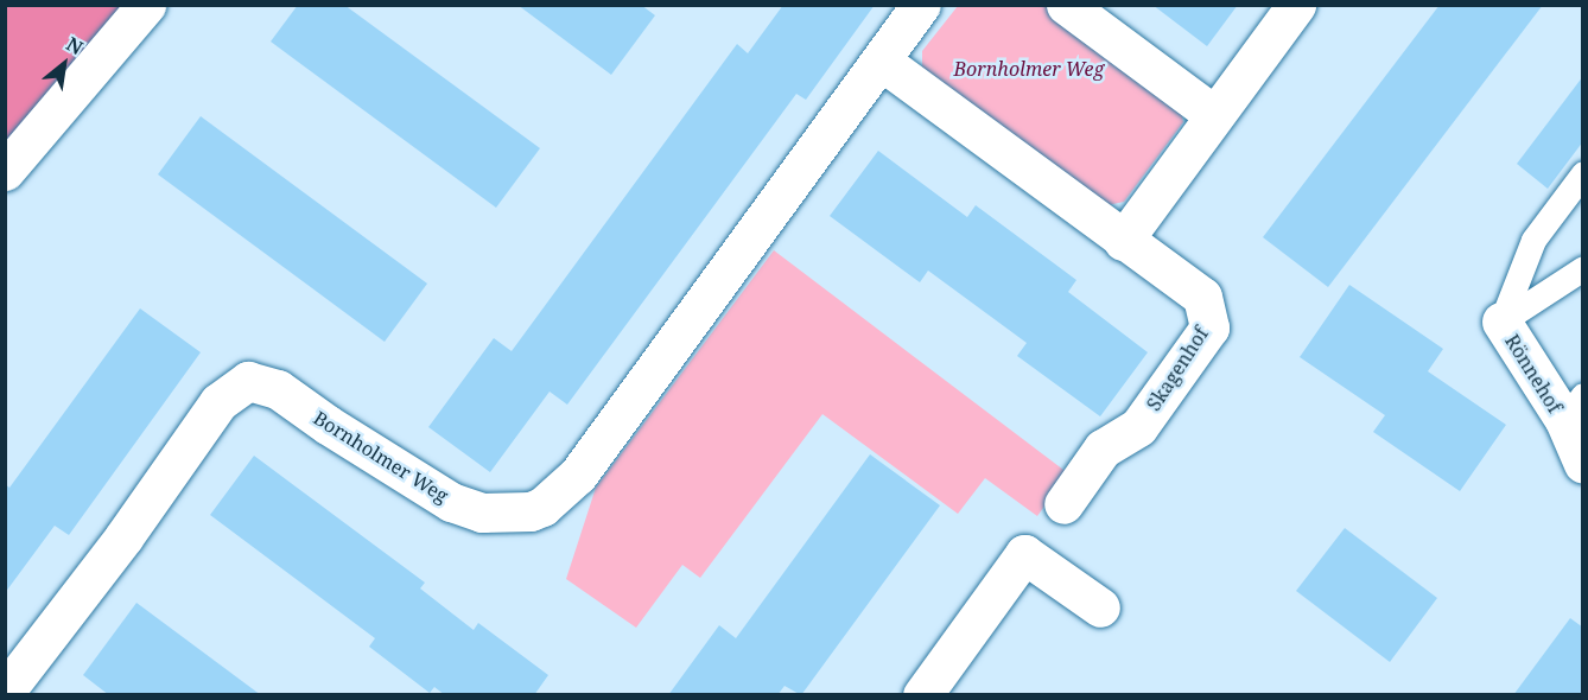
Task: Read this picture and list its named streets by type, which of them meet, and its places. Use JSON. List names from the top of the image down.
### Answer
{
  "streets": {
    "street": ["Skagenhof", "Rönnehof", "Bornholmer Weg"]
  },
  "crossings": [
    ["Skagenhof", "Bornholmer Weg"]
  ],
  "parks": ["Bornholmer Weg"],
  "north": "top right"
}
